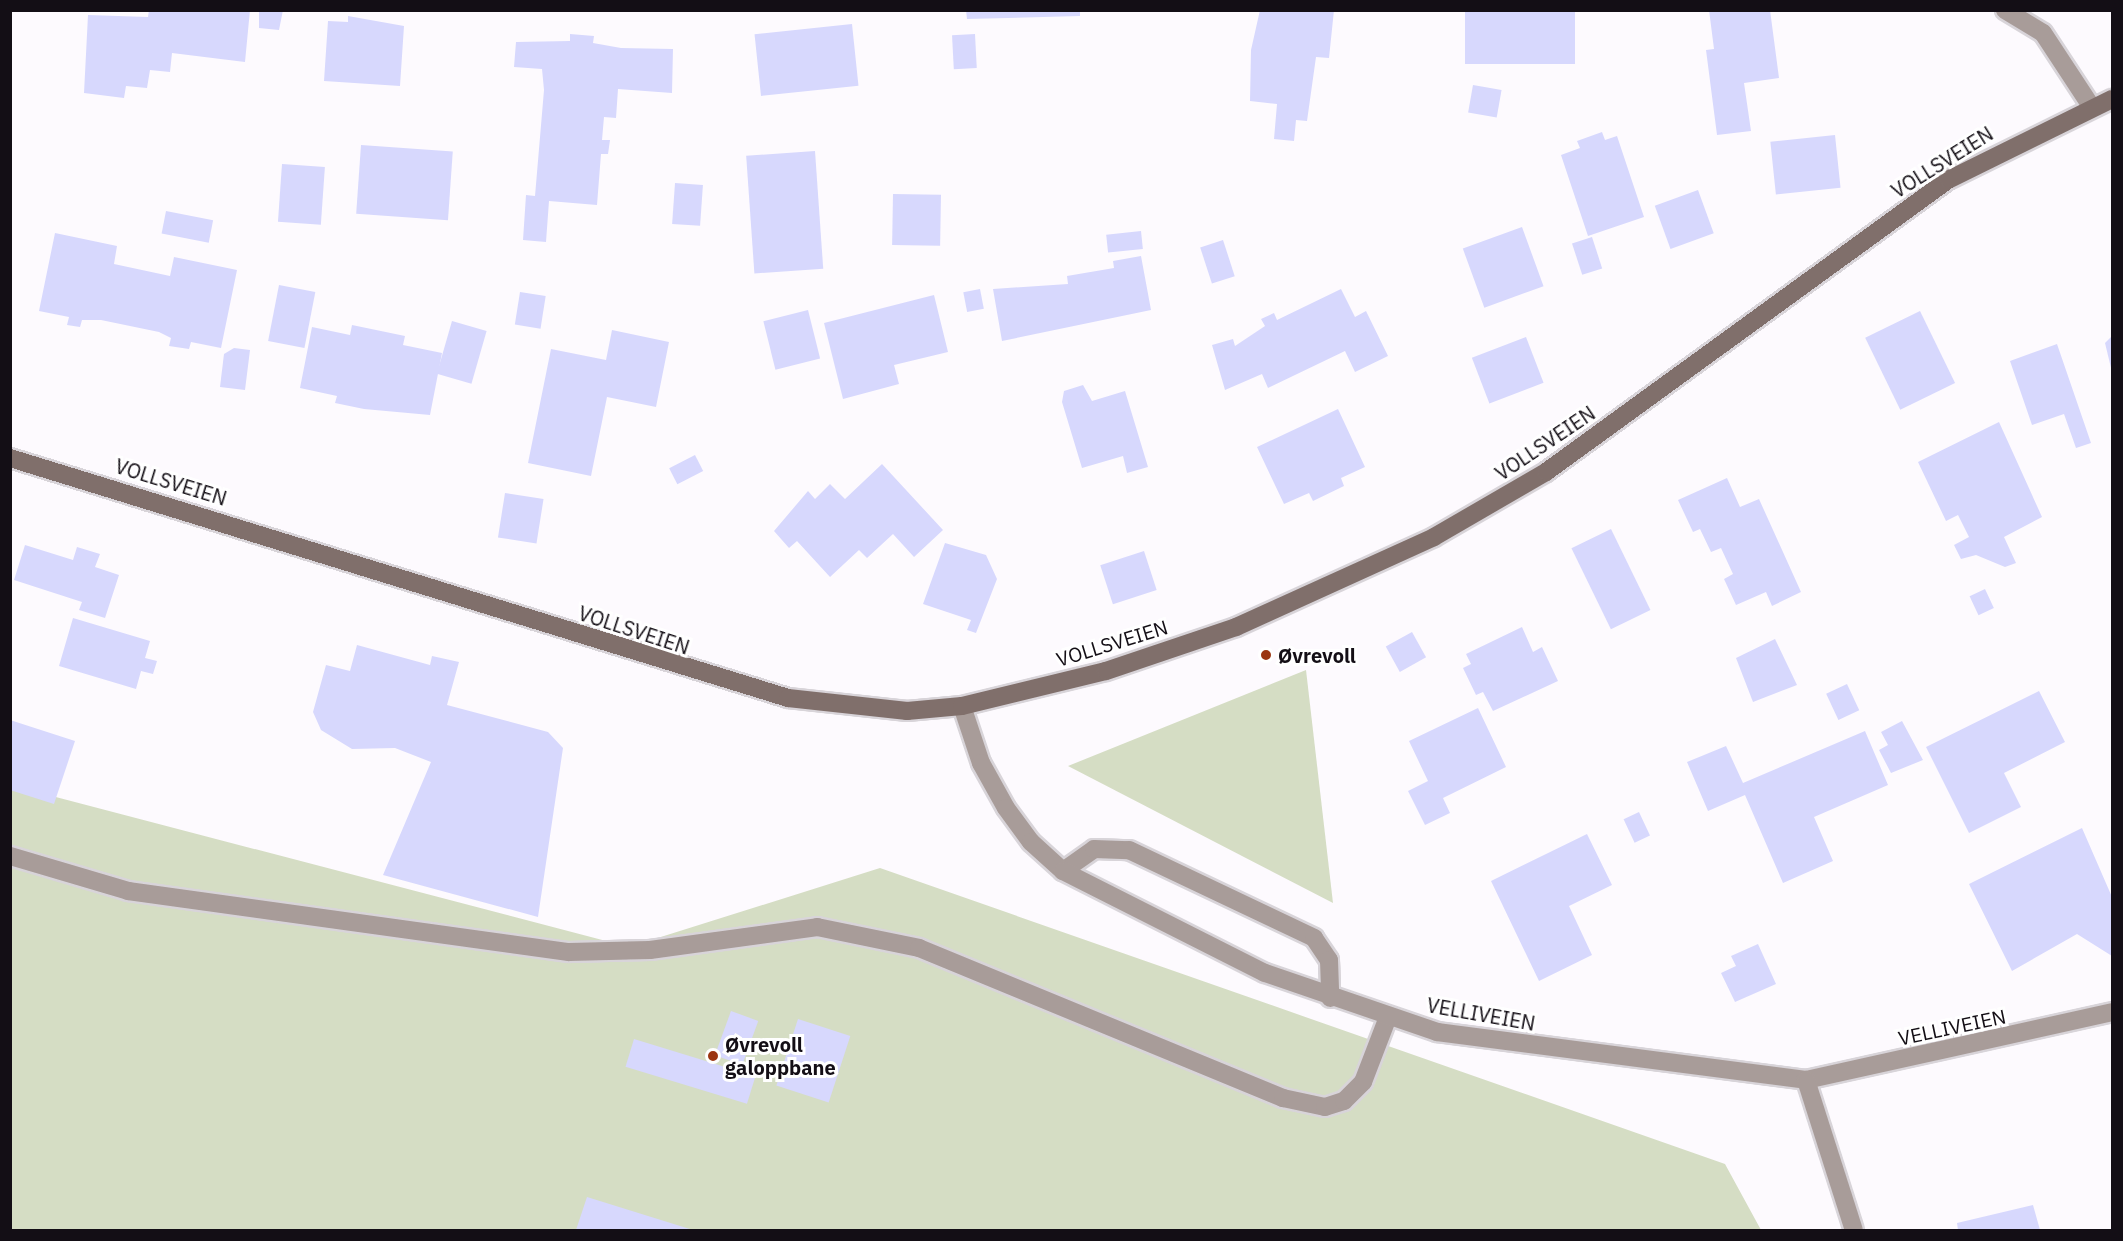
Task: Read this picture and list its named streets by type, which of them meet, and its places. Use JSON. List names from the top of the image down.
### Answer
{
  "streets": {
    "main road": ["VOLLSVEIEN"],
    "street": ["VELLIVEIEN"]
  },
  "crossings": [
    ["VOLLSVEIEN", "VELLIVEIEN"]
  ],
  "places": ["Øvrevoll", "Øvrevoll galoppbane"]
}
